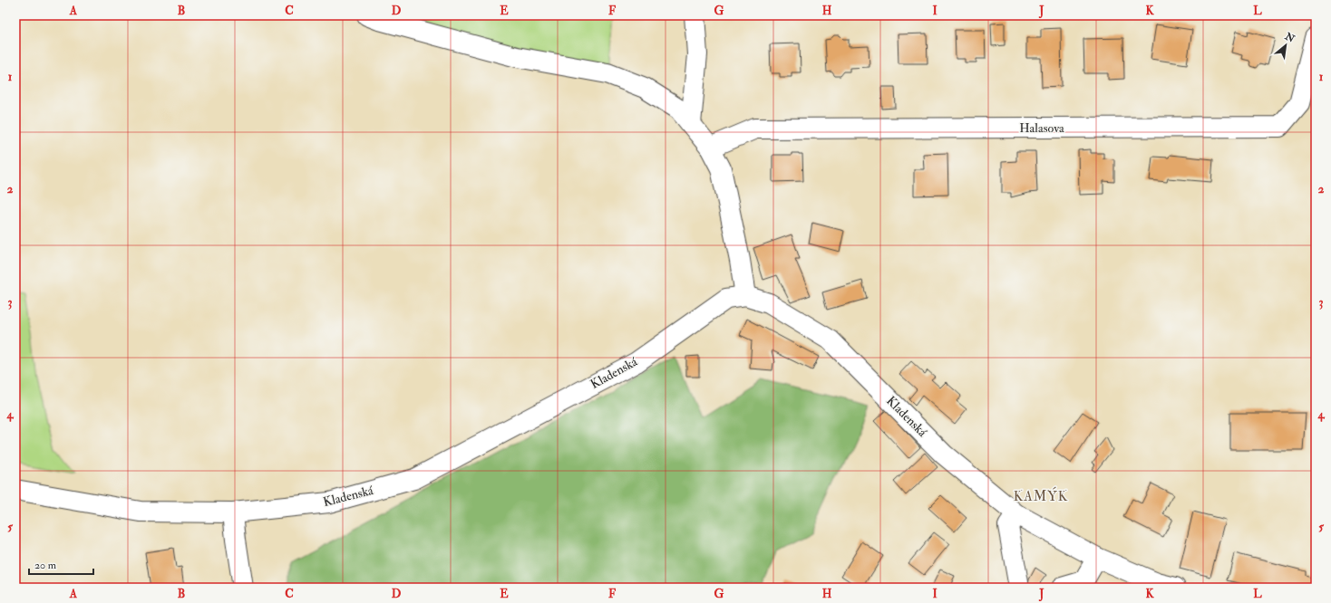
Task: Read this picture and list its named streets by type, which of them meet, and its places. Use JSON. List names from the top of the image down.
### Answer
{
  "streets": {
    "street": ["Halasova", "Kladenská"]
  },
  "districts": ["KAMÝK"],
  "scale_bar": "20 m",
  "north": "top right",
  "grid": {
    "columns": [
      "A",
      "B",
      "C",
      "D",
      "E",
      "F",
      "G",
      "H",
      "I",
      "J",
      "K",
      "L"
    ],
    "rows": [
      "1",
      "2",
      "3",
      "4",
      "5"
    ]
  }
}
